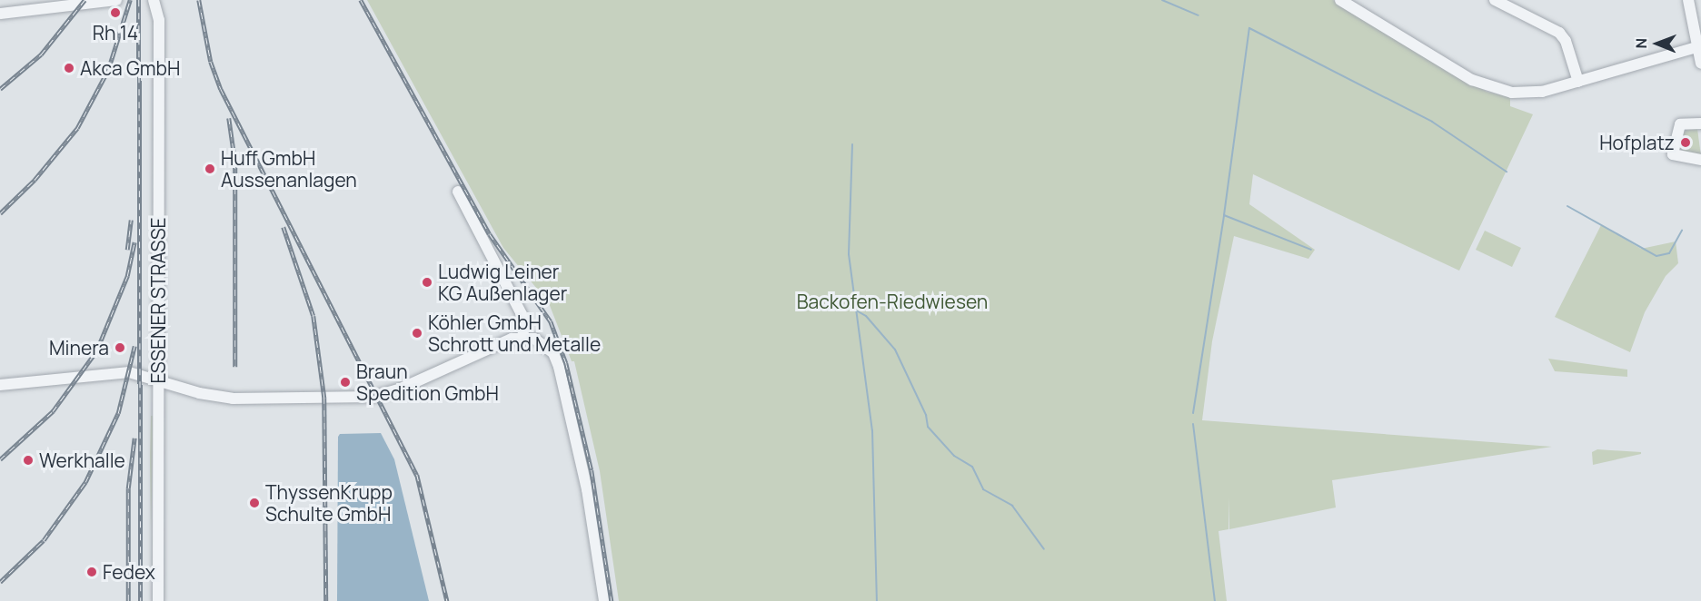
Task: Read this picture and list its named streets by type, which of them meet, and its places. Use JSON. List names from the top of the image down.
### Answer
{
  "streets": {
    "street": ["ESSENER STRASSE"]
  },
  "parks": ["Backofen-Riedwiesen"],
  "places": [
    "Rh 14",
    "Akca GmbH",
    "Hofplatz",
    "Huff GmbH Aussenanlagen",
    "Ludwig Leiner KG Außenlager",
    "Köhler GmbH Schrott und Metalle",
    "Minera",
    "Braun Spedition GmbH",
    "Werkhalle",
    "ThyssenKrupp Schulte GmbH",
    "Fedex"
  ],
  "north": "left"
}
